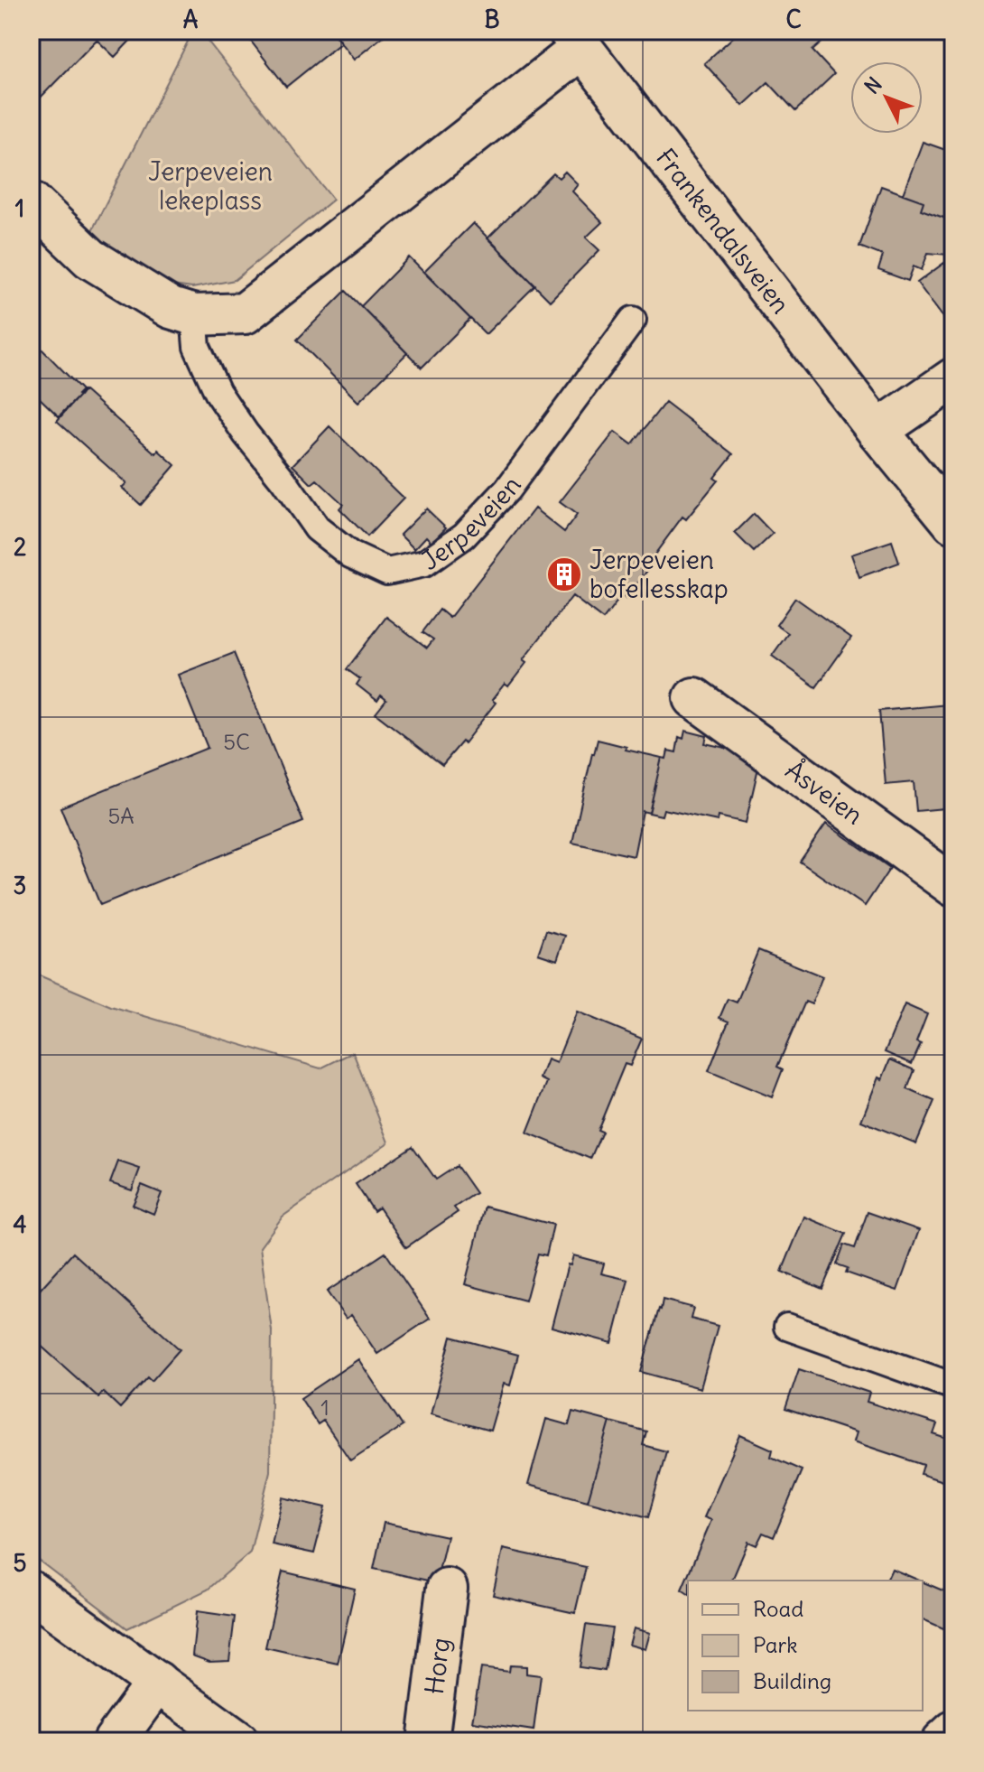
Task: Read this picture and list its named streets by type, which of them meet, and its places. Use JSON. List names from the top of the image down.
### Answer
{
  "streets": {
    "street": ["Frankendalsveien", "Åsveien", "Horg"],
    "lane": ["Jerpeveien"]
  },
  "parks": ["Jerpeveien lekeplass"],
  "places": {
    "building": ["Jerpeveien bofellesskap"]
  },
  "house_numbers": ["5C", "5A", "1"],
  "legend": ["Road", "Park", "Building"],
  "north": "top left",
  "grid": {
    "columns": ["A", "B", "C"],
    "rows": [
      "1",
      "2",
      "3",
      "4",
      "5"
    ]
  }
}
